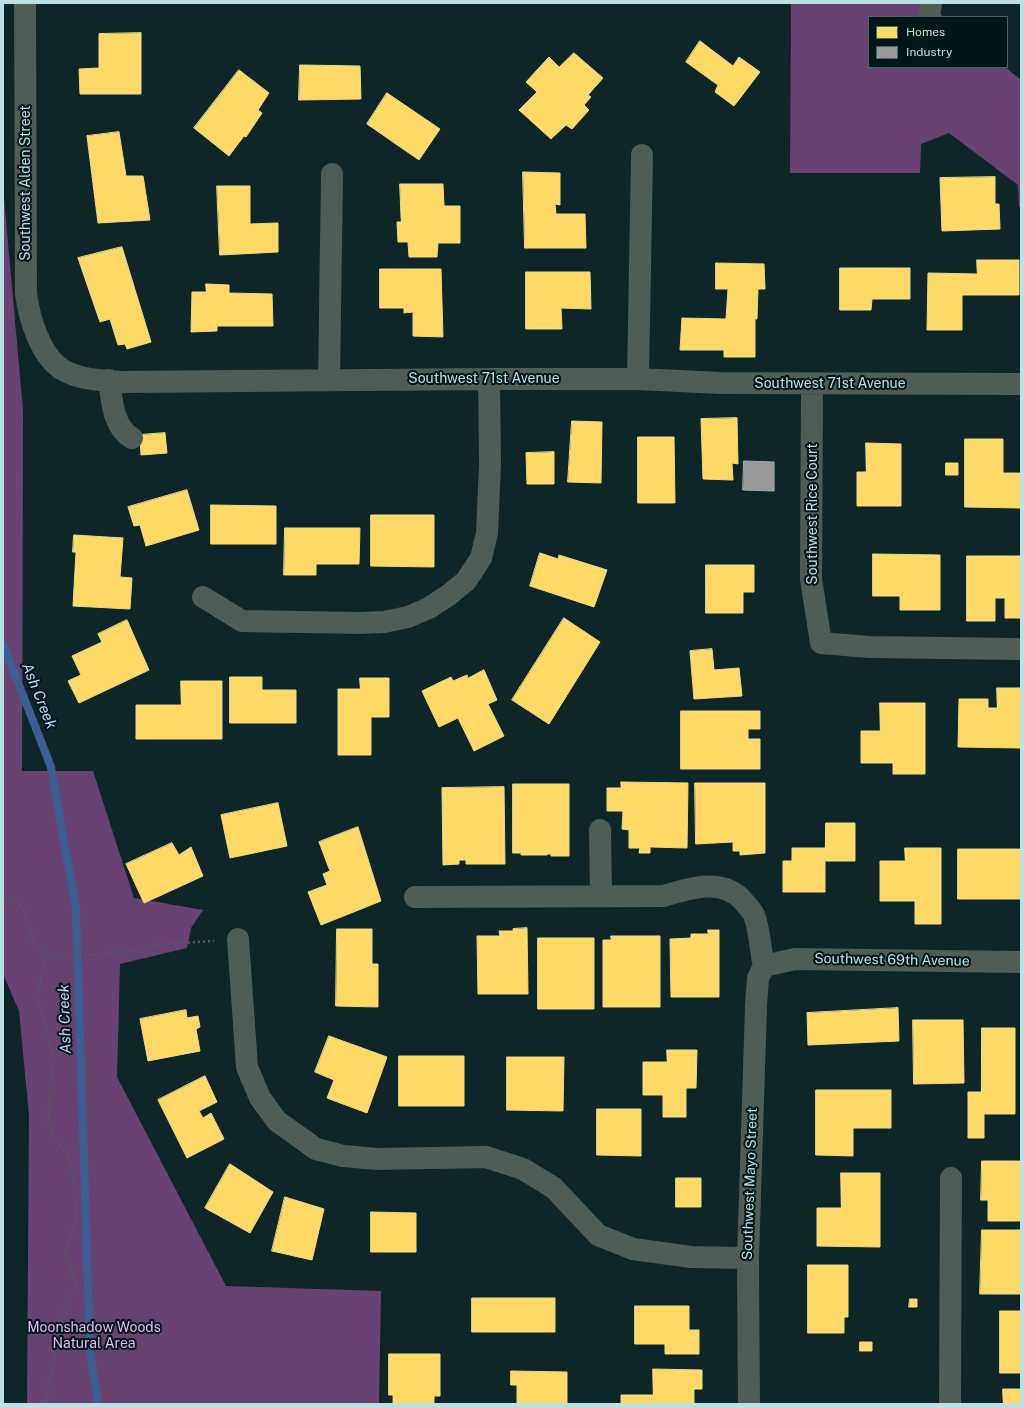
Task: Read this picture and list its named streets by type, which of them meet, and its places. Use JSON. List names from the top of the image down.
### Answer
{
  "streets": {
    "street": [
      "Southwest Alden Street",
      "Southwest 71st Avenue",
      "Southwest Rice Court",
      "Southwest 69th Avenue",
      "Southwest Mayo Street"
    ]
  },
  "crossings": [
    ["Southwest Alden Street", "Southwest 71st Avenue"],
    ["Southwest 71st Avenue", "Southwest Rice Court"],
    ["Southwest 69th Avenue", "Southwest Mayo Street"]
  ],
  "water": ["Ash Creek"],
  "parks": ["Moonshadow Woods Natural Area"],
  "legend": ["Homes", "Industry"]
}
